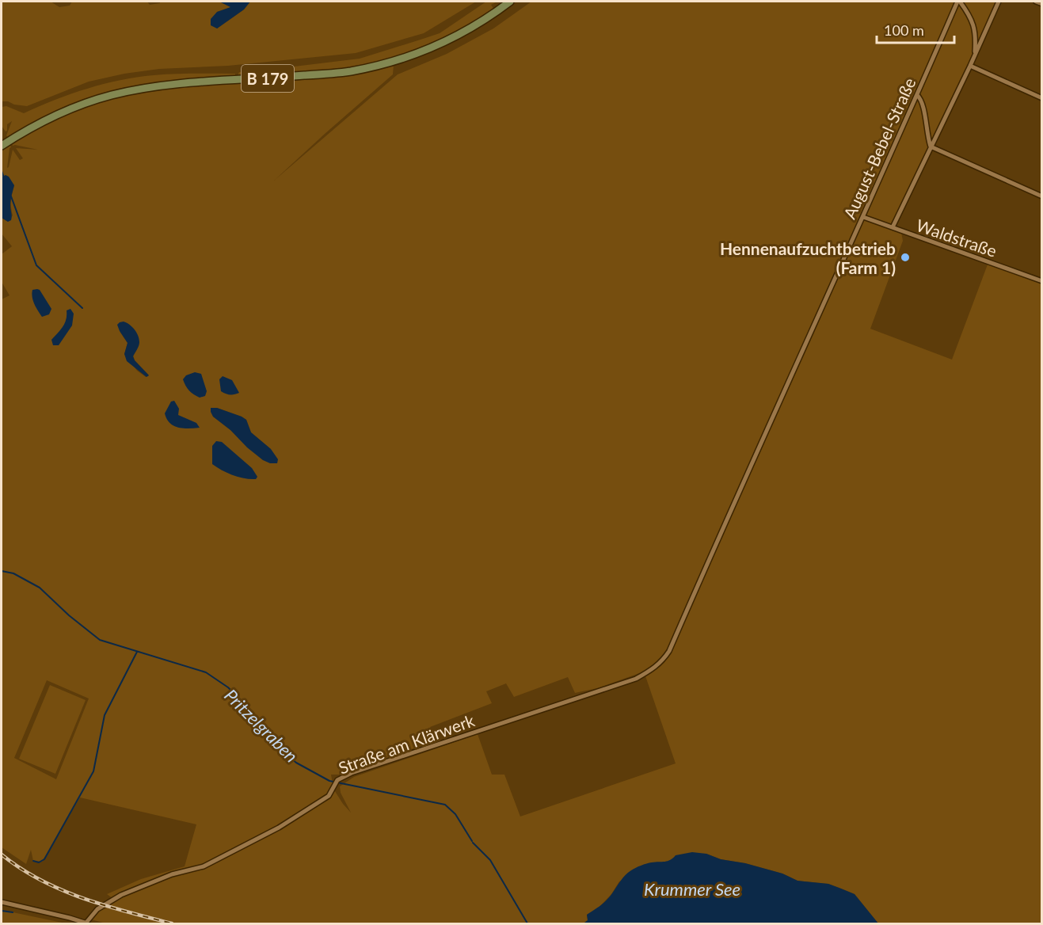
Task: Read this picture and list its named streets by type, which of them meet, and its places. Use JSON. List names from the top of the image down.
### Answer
{
  "streets": {
    "main road": ["B 179"],
    "street": ["August-Bebel-Straße", "Waldstraße", "Straße am Klärwerk"]
  },
  "crossings": [
    ["August-Bebel-Straße", "Waldstraße"],
    ["August-Bebel-Straße", "Straße am Klärwerk"]
  ],
  "water": ["Pritzelgraben", "Krummer See"],
  "places": ["Hennenaufzuchtbetrieb (Farm 1)"],
  "scale_bar": "100 m"
}
